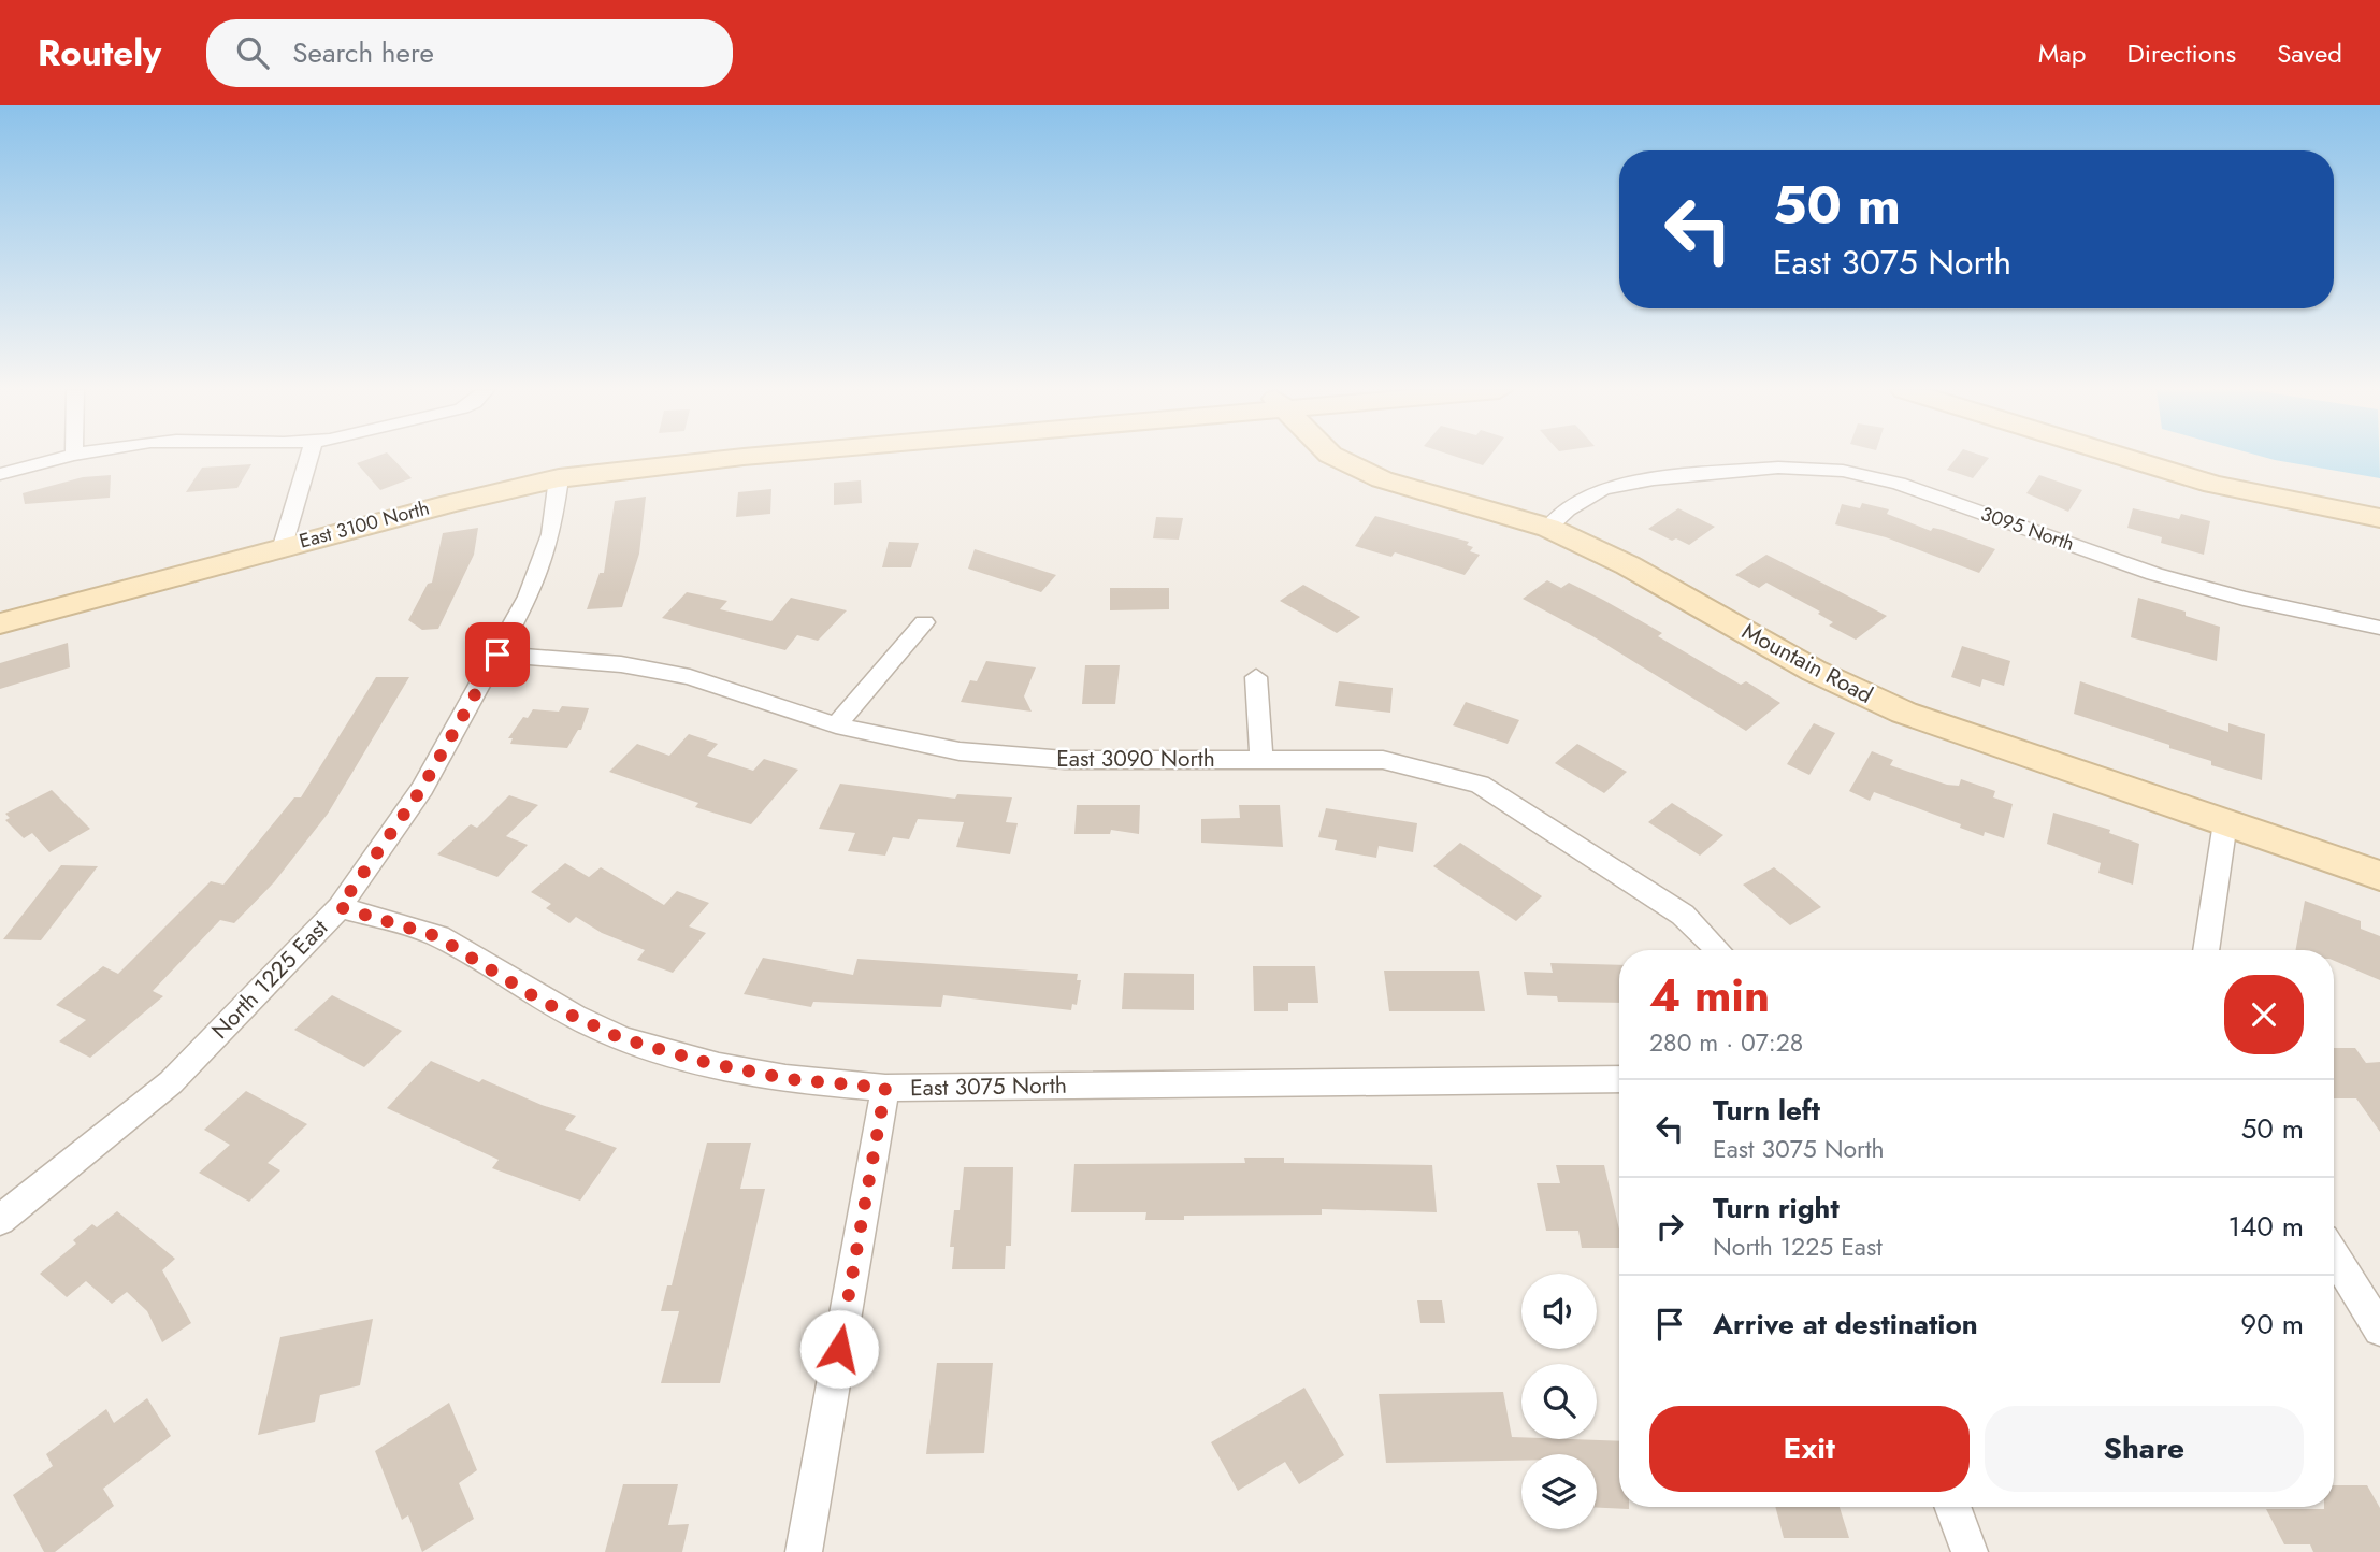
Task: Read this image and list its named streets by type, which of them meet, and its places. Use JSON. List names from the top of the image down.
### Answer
{
  "streets": {
    "main road": ["East 3100 North", "Mountain Road"],
    "street": [
      "3095 North",
      "East 3090 North",
      "North 1225 East",
      "East 3075 North"
    ]
  },
  "crossings": [
    ["East 3100 North", "North 1225 East"],
    ["3095 North", "Mountain Road"],
    ["East 3090 North", "North 1225 East"],
    ["North 1225 East", "East 3075 North"]
  ],
  "page": {
    "header": "Routely",
    "search": "Search here",
    "nav": ["Map", "Directions", "Saved"],
    "turn": ["50 m", "East 3075 North"],
    "heading": ["4 min", "280 m · 07:28"],
    "list": [
      {
        "name": "Turn left",
        "note": "East 3075 North",
        "value": "50 m"
      },
      {
        "name": "Turn right",
        "note": "North 1225 East",
        "value": "140 m"
      },
      {
        "name": "Arrive at destination",
        "value": "90 m"
      }
    ],
    "buttons": ["Exit", "Share"]
  }
}
